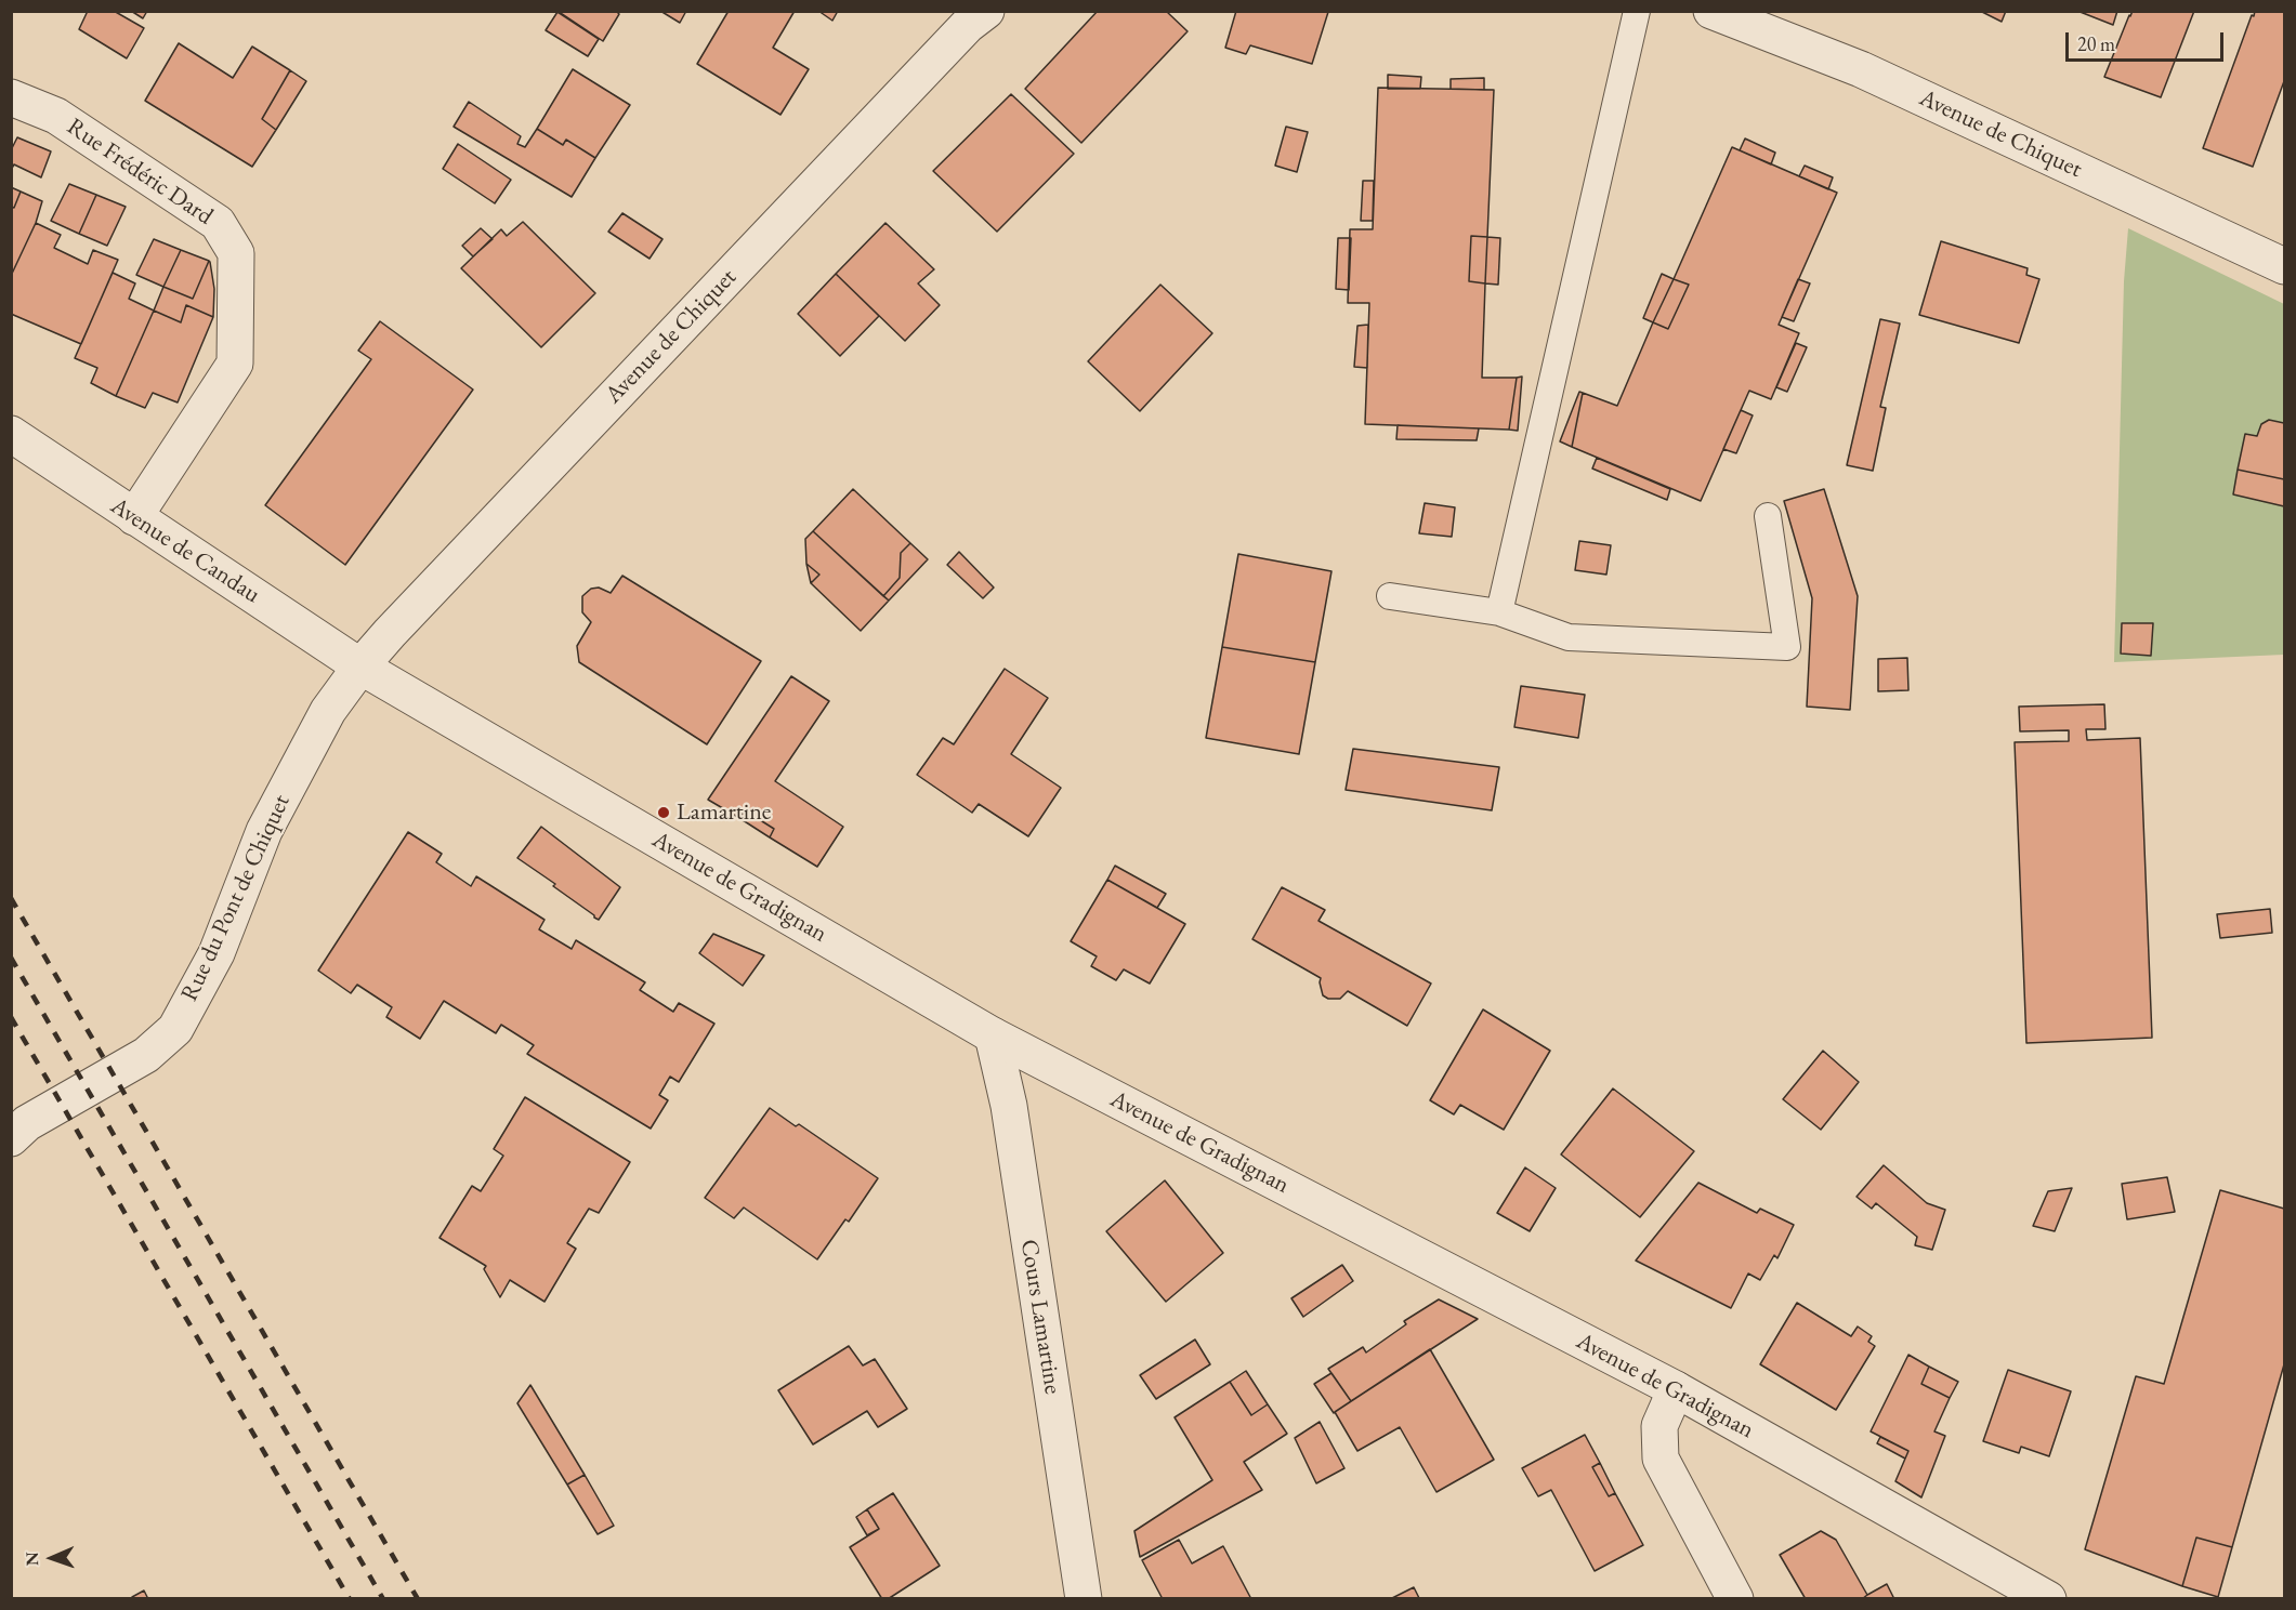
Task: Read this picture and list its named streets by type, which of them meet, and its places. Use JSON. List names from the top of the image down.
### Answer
{
  "streets": {
    "street": [
      "Avenue de Chiquet",
      "Rue Frédéric Dard",
      "Avenue de Candau",
      "Avenue de Gradignan",
      "Rue du Pont de Chiquet",
      "Cours Lamartine"
    ]
  },
  "crossings": [
    ["Avenue de Chiquet", "Avenue de Candau"],
    ["Avenue de Chiquet", "Avenue de Gradignan"],
    ["Avenue de Chiquet", "Rue du Pont de Chiquet"],
    ["Rue Frédéric Dard", "Avenue de Candau"],
    ["Avenue de Candau", "Avenue de Gradignan"],
    ["Avenue de Candau", "Rue du Pont de Chiquet"],
    ["Avenue de Gradignan", "Rue du Pont de Chiquet"],
    ["Avenue de Gradignan", "Cours Lamartine"]
  ],
  "places": ["Lamartine"],
  "scale_bar": "20 m",
  "north": "left"
}
